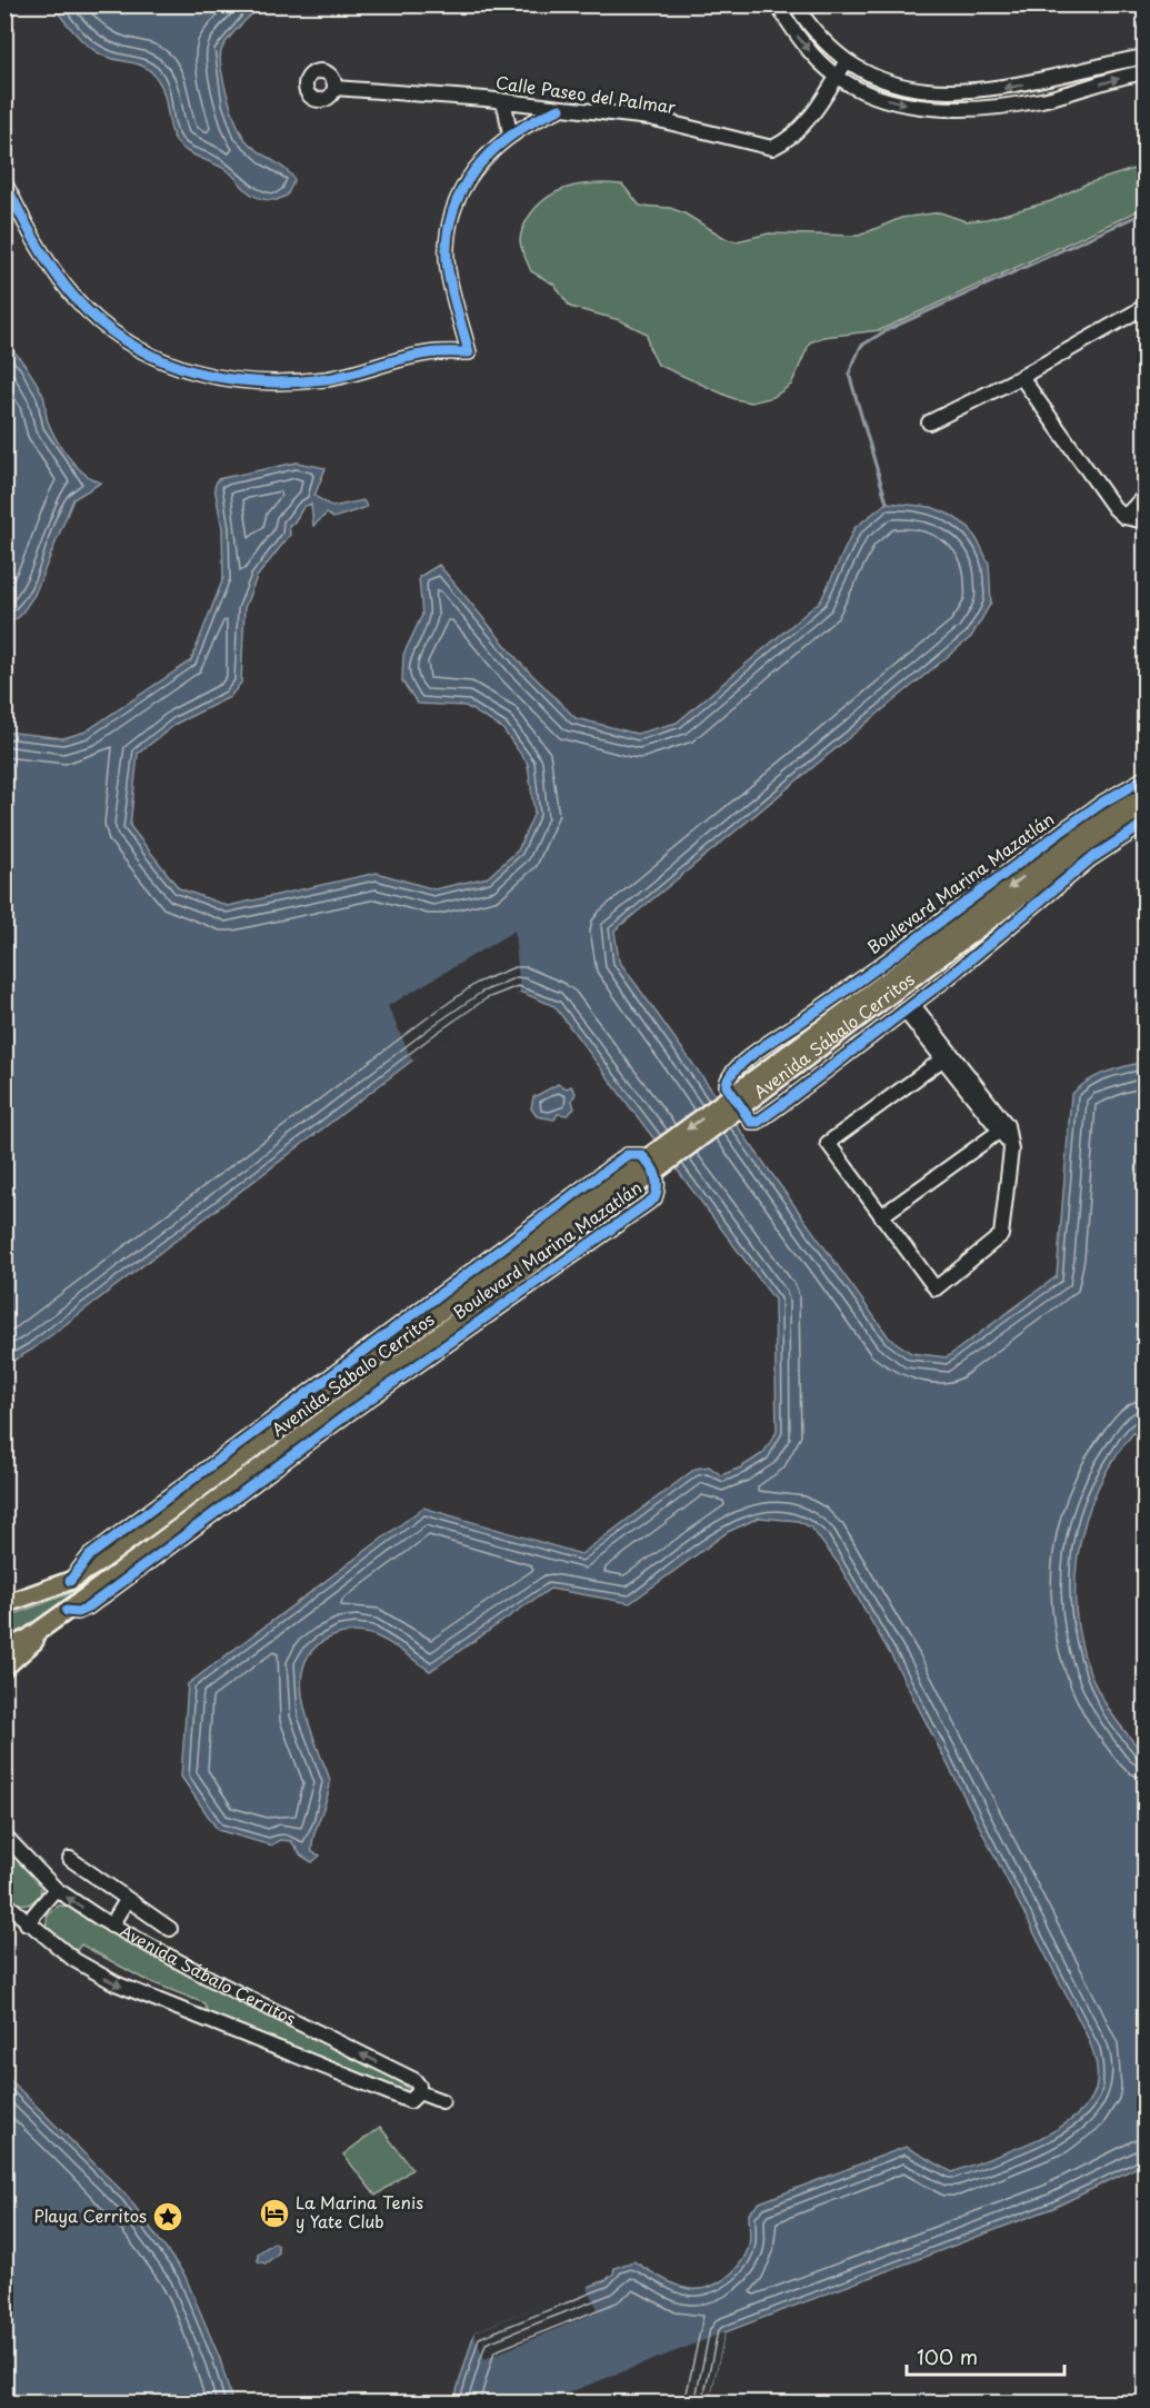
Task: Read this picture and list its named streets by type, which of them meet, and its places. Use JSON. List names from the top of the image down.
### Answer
{
  "streets": {
    "main road": ["Boulevard Marina Mazatlán", "Avenida Sábalo Cerritos"],
    "street": ["Calle Paseo del Palmar"]
  },
  "crossings": [
    ["Boulevard Marina Mazatlán", "Avenida Sábalo Cerritos"]
  ],
  "places": {
    "hotel": ["La Marina Tenis y Yate Club"],
    "place": ["Playa Cerritos"]
  },
  "scale_bar": "100 m"
}
